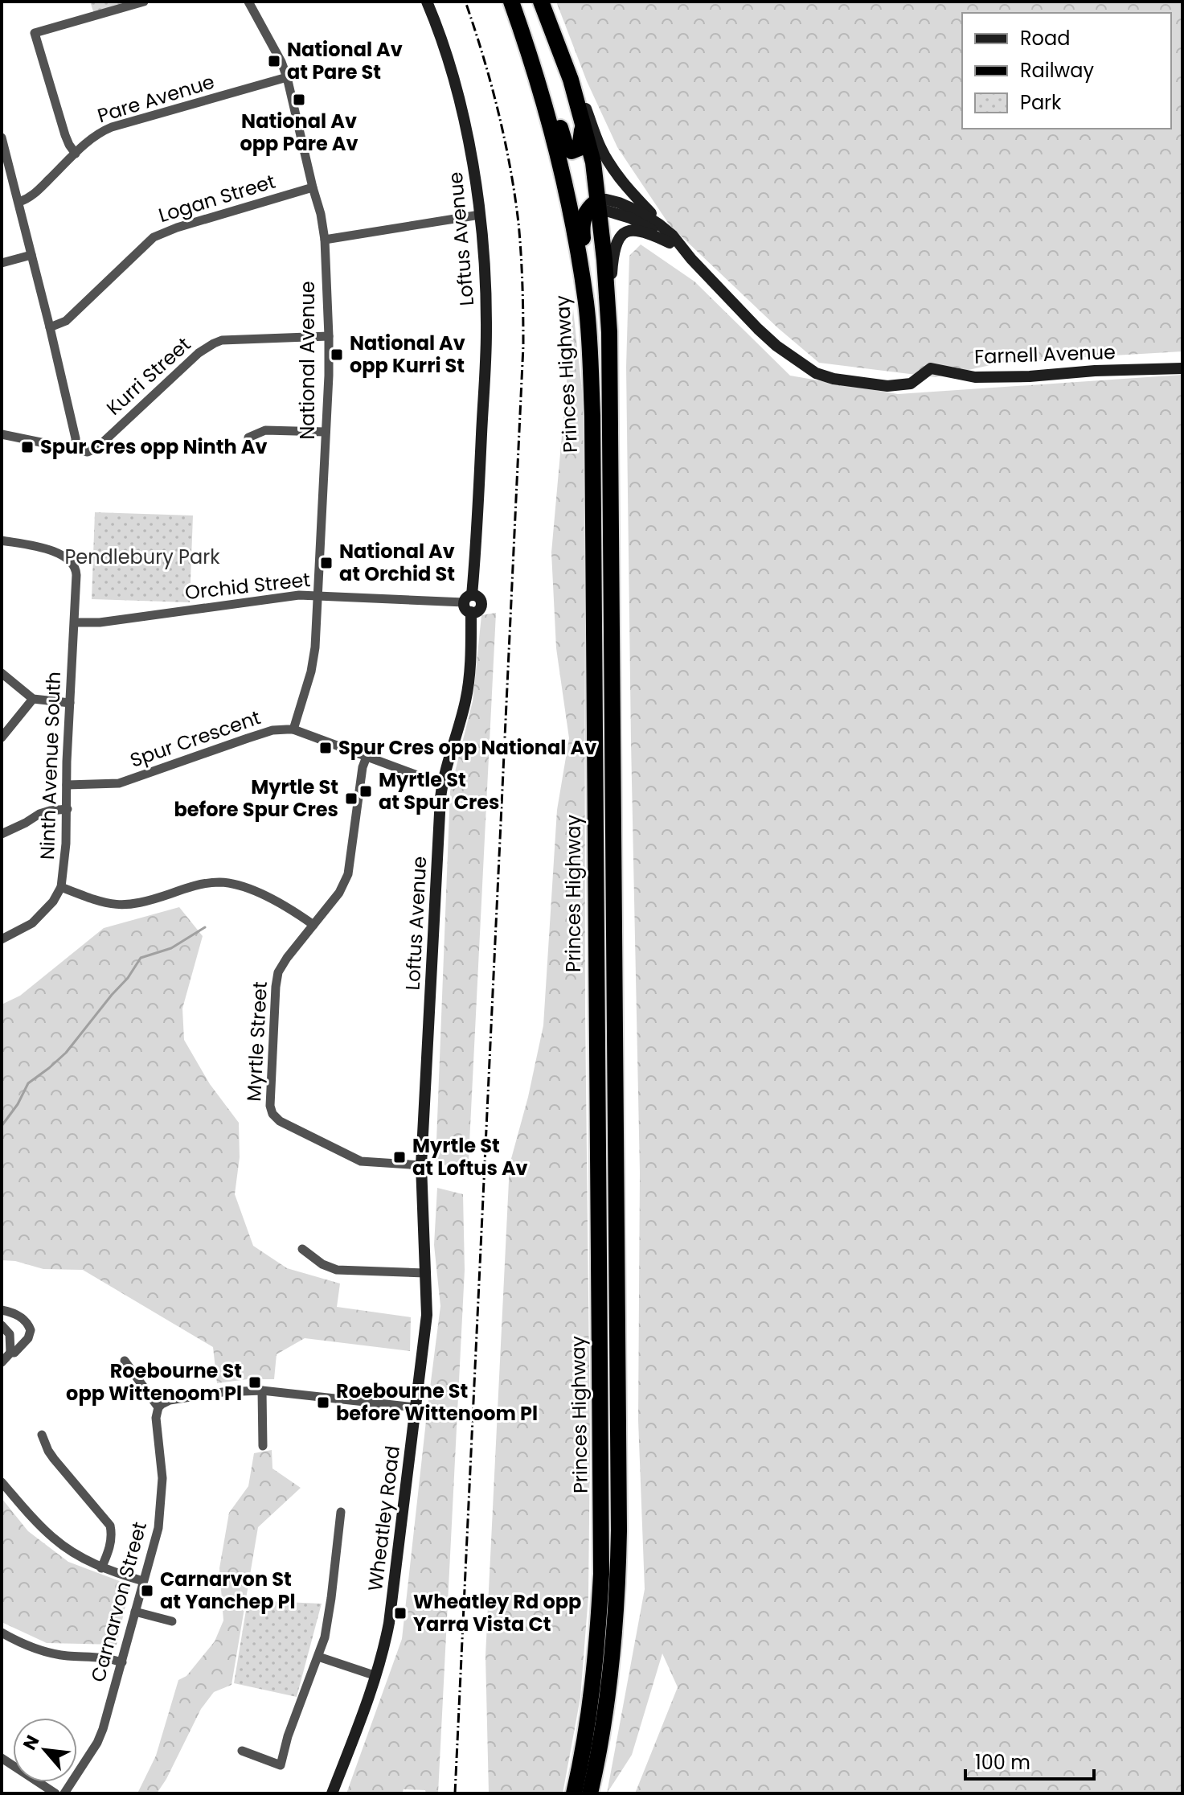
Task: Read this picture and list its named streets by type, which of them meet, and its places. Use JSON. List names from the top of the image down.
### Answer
{
  "streets": {
    "highway": ["Princes Highway"],
    "street": [
      "Pare Avenue",
      "Logan Street",
      "Loftus Avenue",
      "Farnell Avenue",
      "National Avenue",
      "Kurri Street",
      "Orchid Street",
      "Spur Crescent",
      "Ninth Avenue South",
      "Myrtle Street",
      "Wheatley Road",
      "Carnarvon Street"
    ]
  },
  "crossings": [
    ["Pare Avenue", "National Avenue"],
    ["Logan Street", "National Avenue"],
    ["Loftus Avenue", "Orchid Street"],
    ["Loftus Avenue", "Spur Crescent"],
    ["Loftus Avenue", "Myrtle Street"],
    ["Loftus Avenue", "Wheatley Road"],
    ["Farnell Avenue", "Princes Highway"],
    ["National Avenue", "Kurri Street"],
    ["National Avenue", "Orchid Street"],
    ["National Avenue", "Spur Crescent"],
    ["Orchid Street", "Ninth Avenue South"],
    ["Spur Crescent", "Ninth Avenue South"],
    ["Spur Crescent", "Myrtle Street"]
  ],
  "parks": ["Pendlebury Park"],
  "places": {
    "transit": [
      "National Av at Pare St",
      "National Av opp Pare Av",
      "National Av opp Kurri St",
      "Spur Cres opp Ninth Av",
      "National Av at Orchid St",
      "Spur Cres opp National Av",
      "Myrtle St at Spur Cres",
      "Myrtle St before Spur Cres",
      "Myrtle St at Loftus Av",
      "Roebourne St opp Wittenoom Pl",
      "Roebourne St before Wittenoom Pl",
      "Carnarvon St at Yanchep Pl",
      "Wheatley Rd opp Yarra Vista Ct"
    ]
  },
  "legend": ["Road", "Railway", "Park"],
  "scale_bar": "100 m",
  "north": "top left"
}
